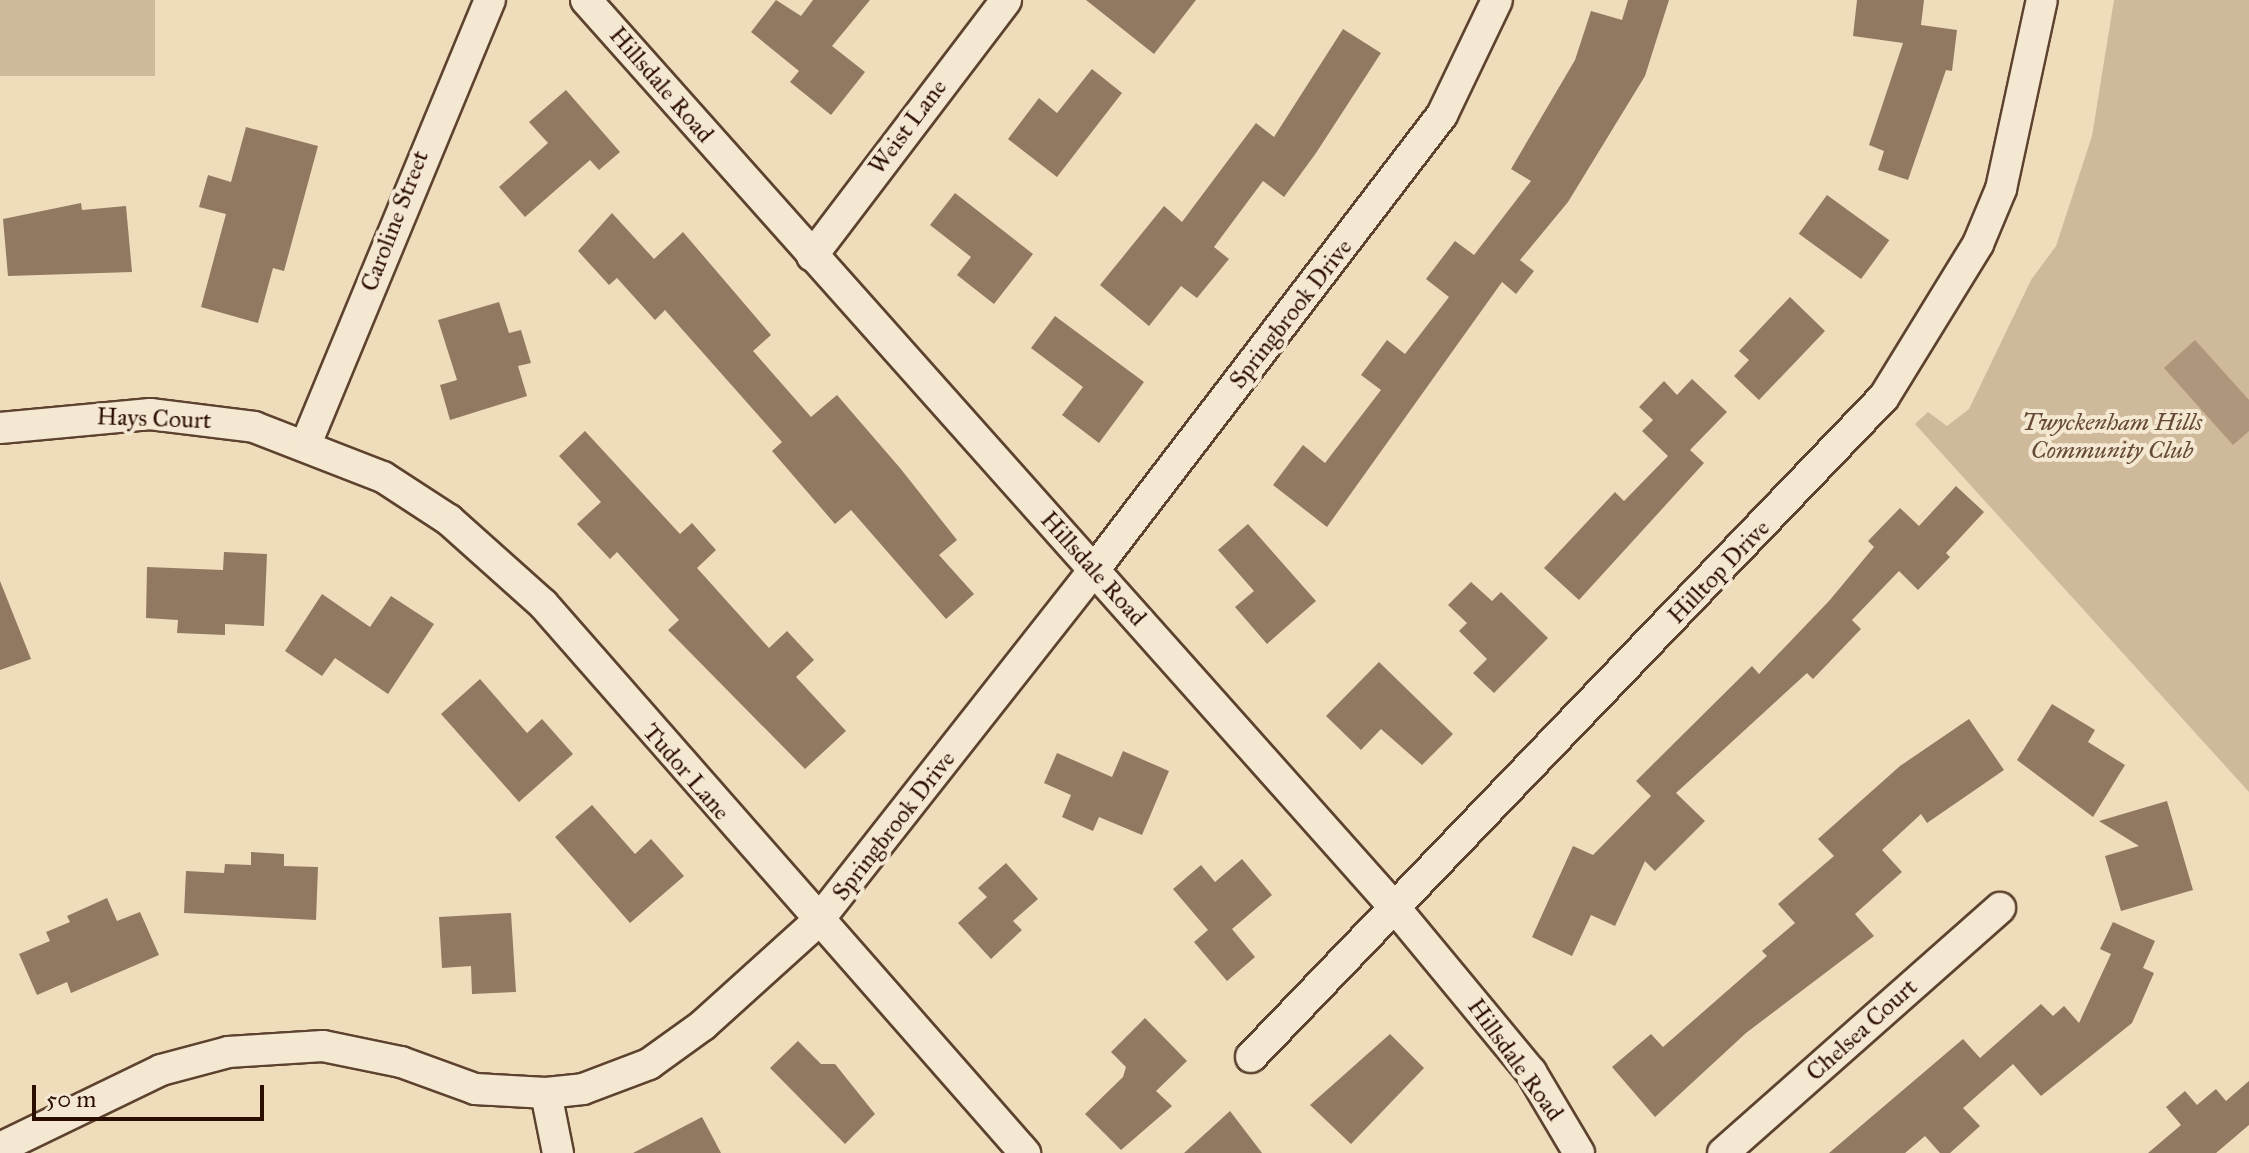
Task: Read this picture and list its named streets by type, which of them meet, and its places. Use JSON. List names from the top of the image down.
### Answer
{
  "streets": {
    "street": [
      "Hillsdale Road",
      "Weist Lane",
      "Caroline Street",
      "Springbrook Drive",
      "Hays Court",
      "Hilltop Drive",
      "Tudor Lane",
      "Chelsea Court"
    ]
  },
  "crossings": [
    ["Hillsdale Road", "Weist Lane"],
    ["Hillsdale Road", "Springbrook Drive"],
    ["Hillsdale Road", "Hilltop Drive"],
    ["Caroline Street", "Hays Court"],
    ["Caroline Street", "Tudor Lane"],
    ["Springbrook Drive", "Tudor Lane"],
    ["Hays Court", "Tudor Lane"]
  ],
  "parks": ["Twyckenham Hills Community Club"],
  "scale_bar": "50 m"
}
